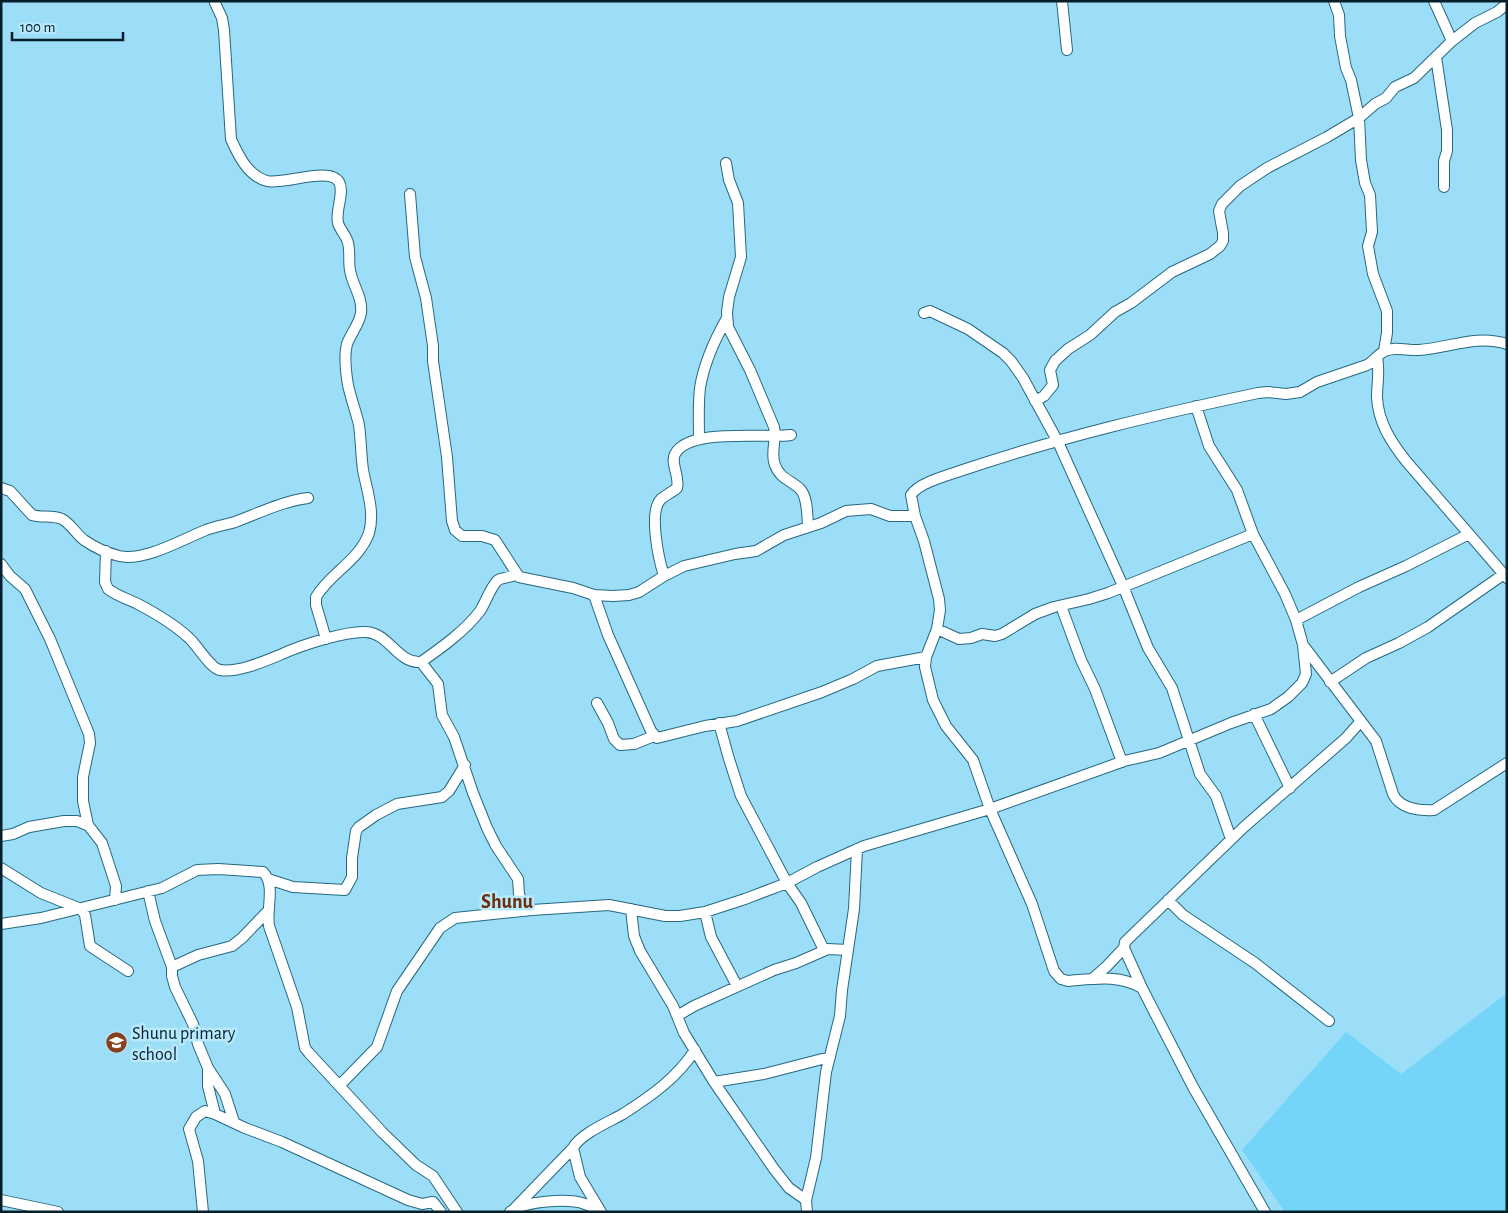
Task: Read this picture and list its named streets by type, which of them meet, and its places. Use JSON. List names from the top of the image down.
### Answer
{
  "districts": ["Shunu"],
  "places": {
    "school or university": ["Shunu primary school"]
  },
  "scale_bar": "100 m"
}
